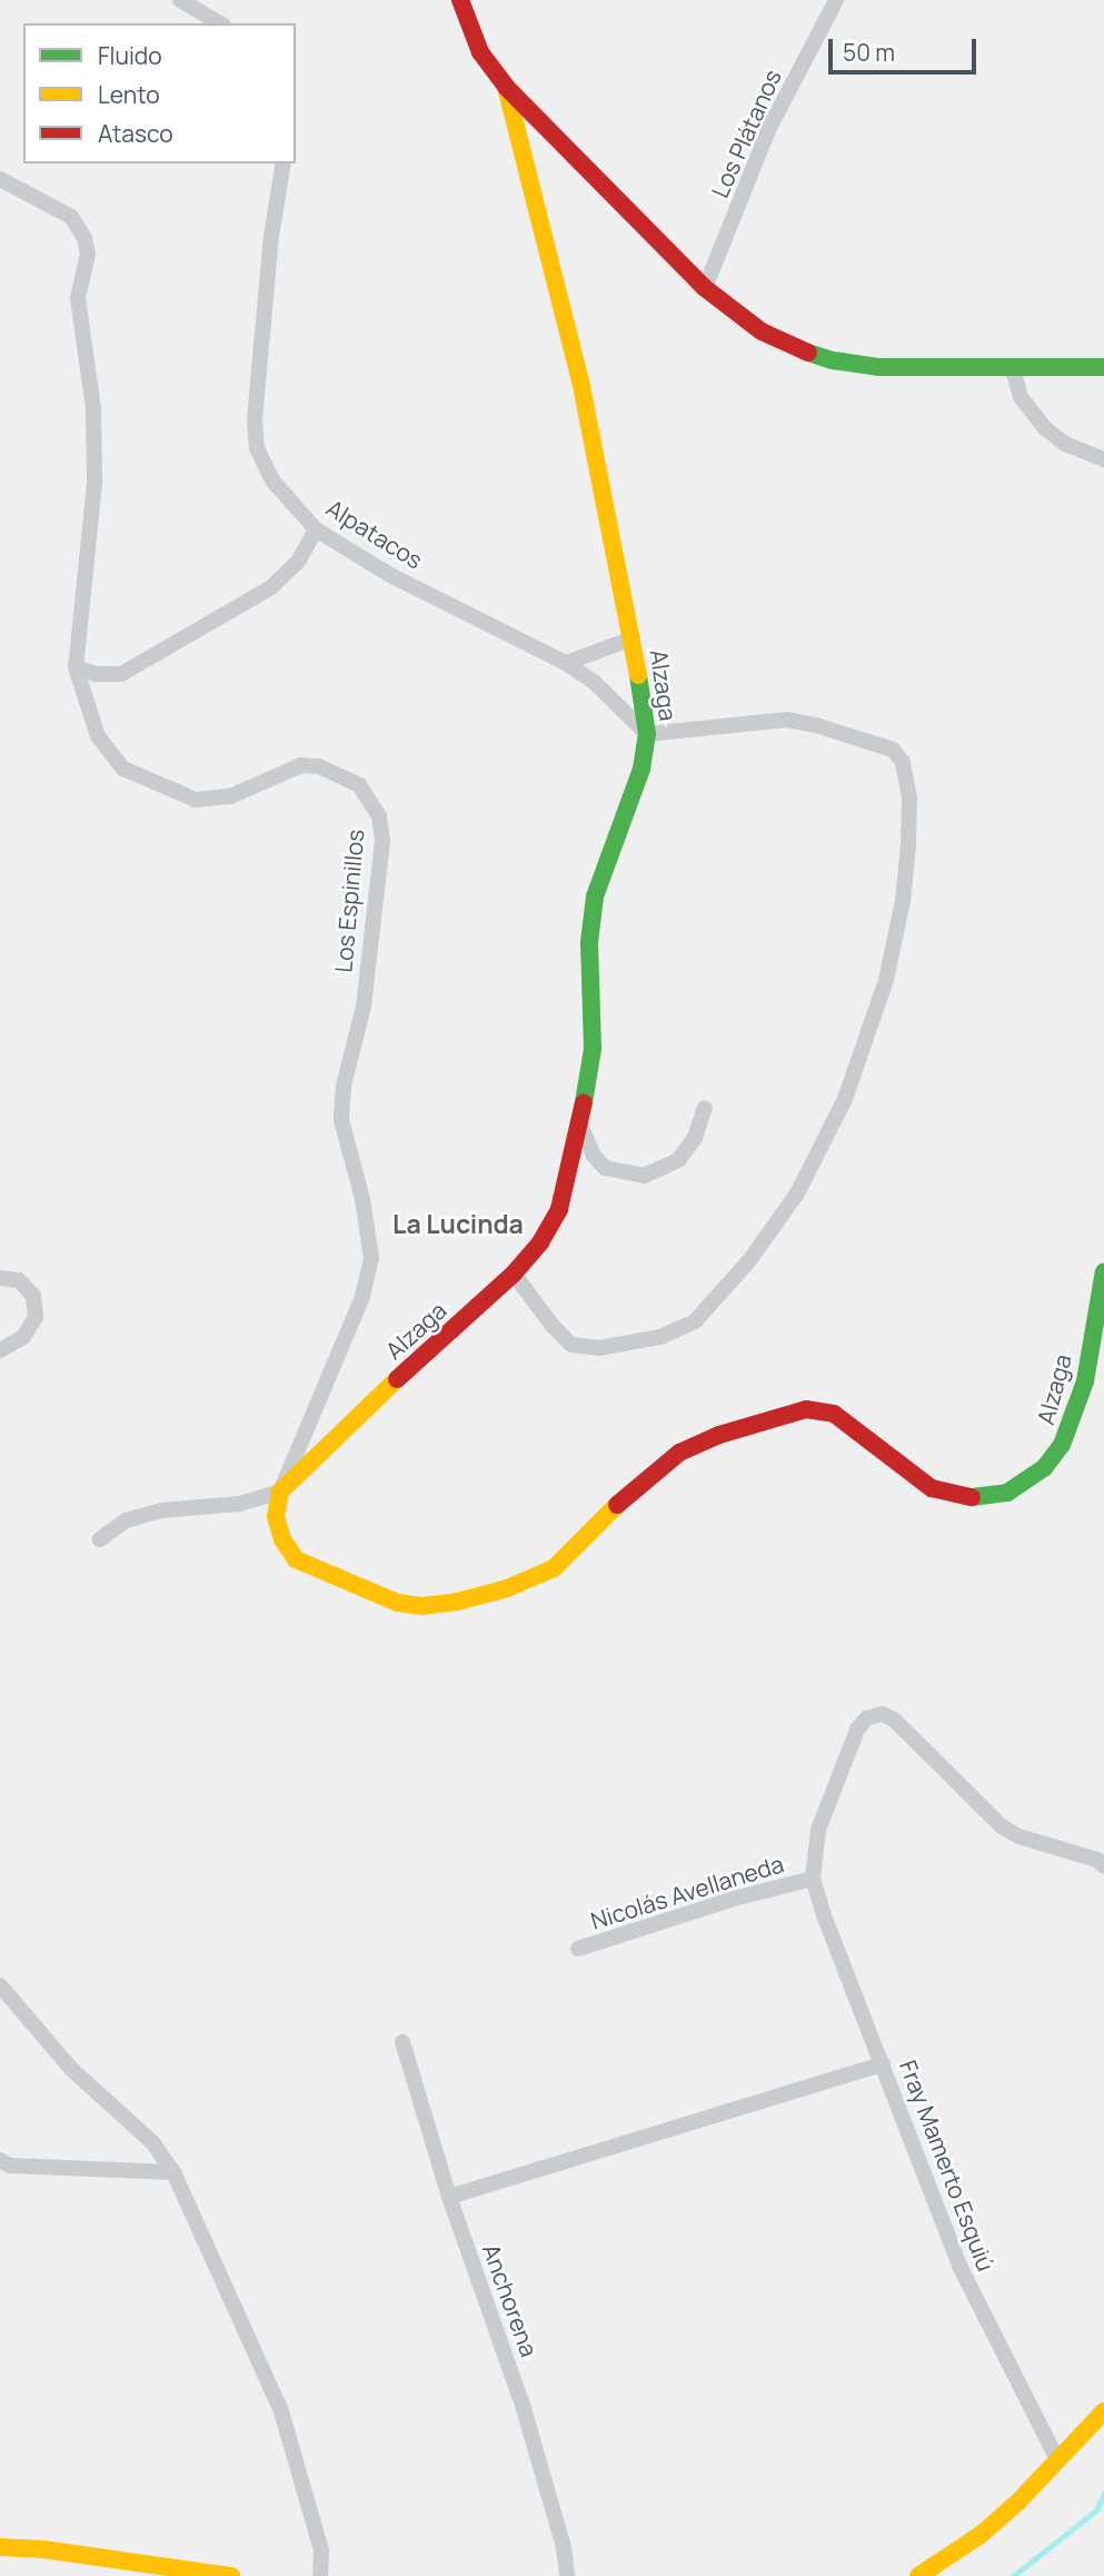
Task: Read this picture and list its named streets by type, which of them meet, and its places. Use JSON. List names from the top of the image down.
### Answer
{
  "streets": {
    "street": [
      "Los Plátanos",
      "Alpatacos",
      "Alzaga",
      "Los Espinillos",
      "Nicolás Avellaneda",
      "Fray Mamerto Esquiú",
      "Anchorena"
    ]
  },
  "crossings": [
    ["Alpatacos", "Alzaga"],
    ["Alzaga", "Los Espinillos"],
    ["Nicolás Avellaneda", "Fray Mamerto Esquiú"]
  ],
  "districts": ["La Lucinda"],
  "legend": ["Fluido", "Lento", "Atasco"],
  "scale_bar": "50 m"
}
